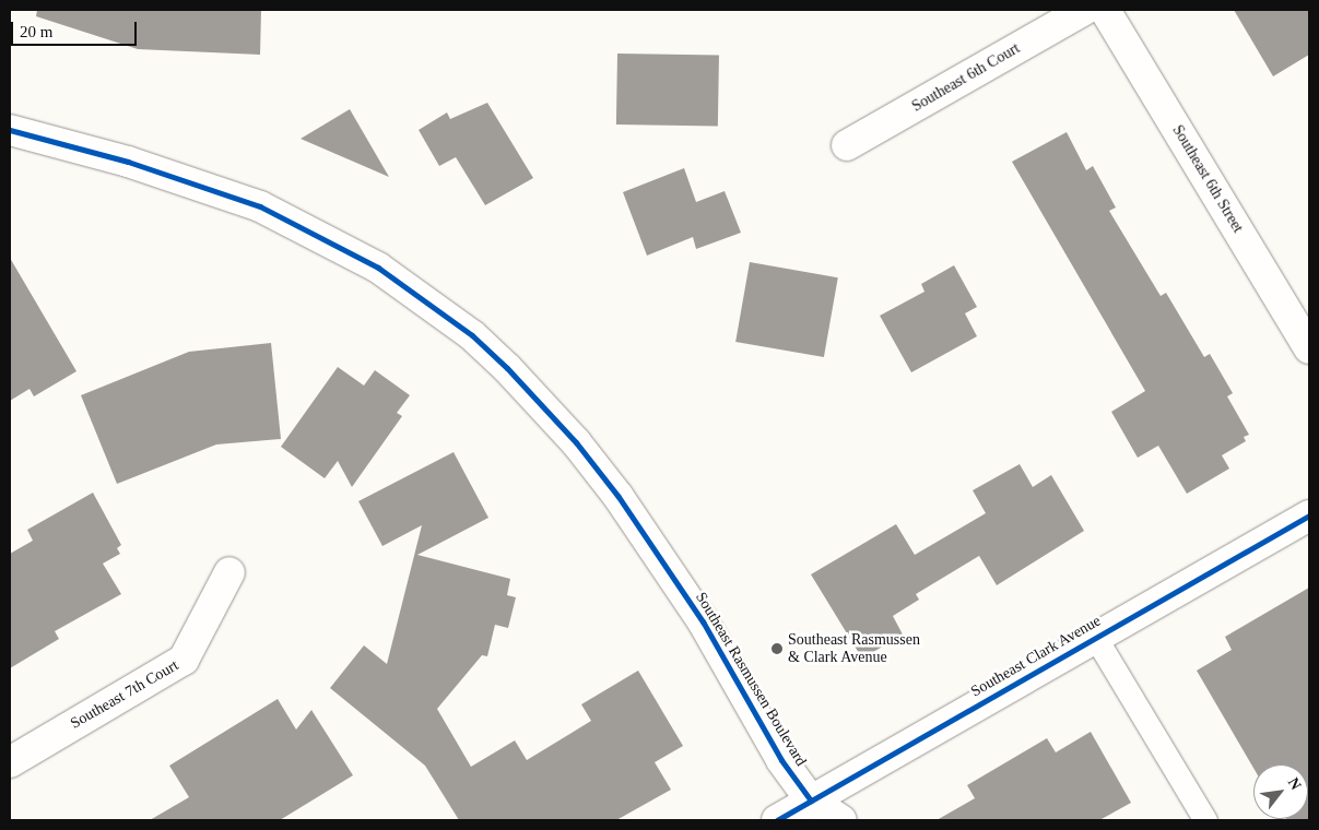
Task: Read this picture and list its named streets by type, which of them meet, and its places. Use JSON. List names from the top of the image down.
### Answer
{
  "streets": {
    "street": [
      "Southeast 6th Court",
      "Southeast 6th Street",
      "Southeast Clark Avenue",
      "Southeast Rasmussen Boulevard",
      "Southeast 7th Court"
    ]
  },
  "crossings": [
    ["Southeast Clark Avenue", "Southeast Rasmussen Boulevard"]
  ],
  "places": ["Southeast Rasmussen & Clark Avenue"],
  "scale_bar": "20 m",
  "north": "top right"
}
